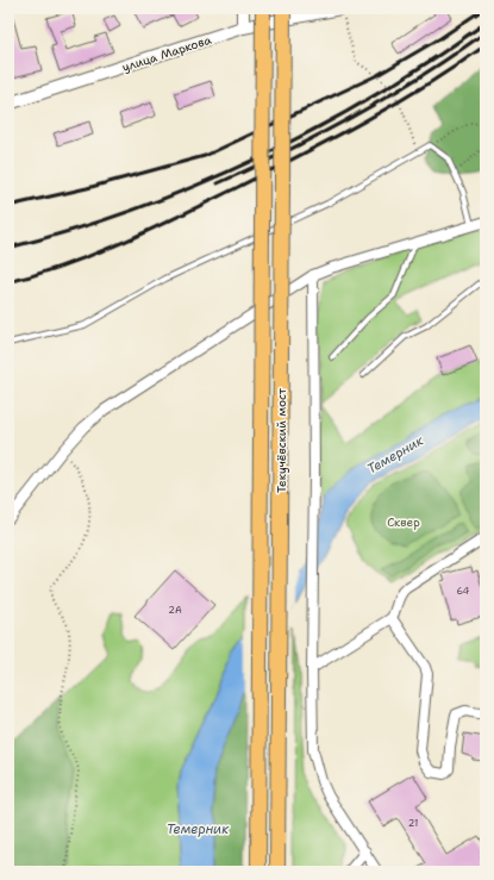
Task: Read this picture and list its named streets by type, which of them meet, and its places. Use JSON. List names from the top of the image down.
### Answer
{
  "streets": {
    "main road": ["Текучёвский мост"],
    "street": ["улица Маркова"]
  },
  "water": ["Темерник"],
  "parks": ["Сквер"],
  "house_numbers": ["64", "2А", "21"]
}
